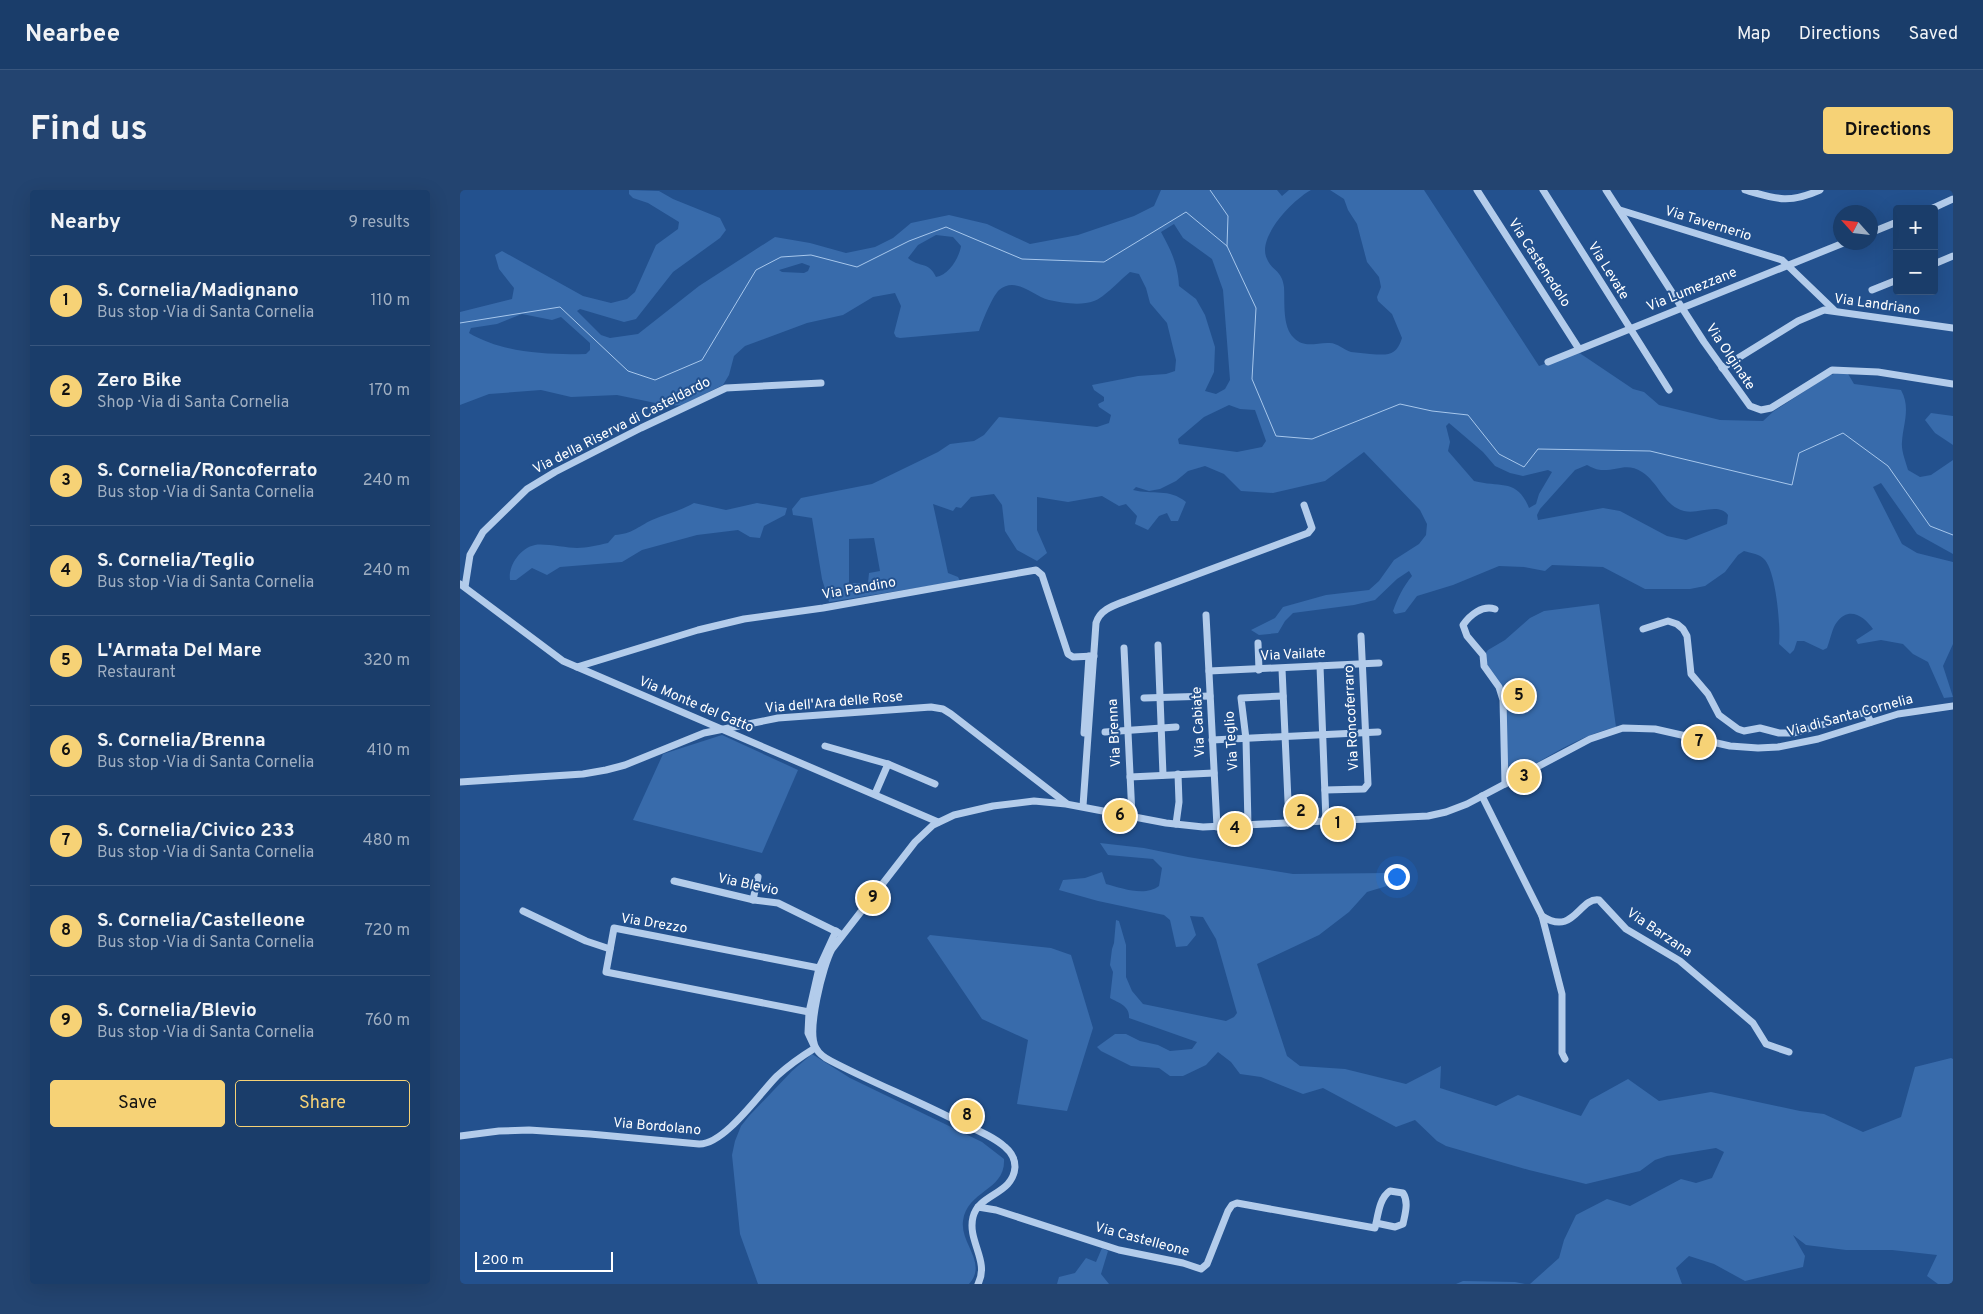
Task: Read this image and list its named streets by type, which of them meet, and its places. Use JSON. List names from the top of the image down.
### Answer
{
  "streets": {
    "street": [
      "Via Tavernerio",
      "Via Castenedolo",
      "Via Levate",
      "Via Lumezzane",
      "Via Landriano",
      "Via Olginate",
      "Via della Riserva di Casteldardo",
      "Via Pandino",
      "Via Vailate",
      "Via dell'Ara delle Rose",
      "Via Monte del Gatto",
      "Via di Santa Cornelia",
      "Via Roncoferraro",
      "Via Cabiate",
      "Via Brenna",
      "Via Teglio",
      "Via Blevio",
      "Via Drezzo",
      "Via Barzana",
      "Via Bordolano",
      "Via Castelleone"
    ]
  },
  "crossings": [
    ["Via Tavernerio", "Via Lumezzane"],
    ["Via Tavernerio", "Via Olginate"],
    ["Via Castenedolo", "Via Lumezzane"],
    ["Via Levate", "Via Lumezzane"],
    ["Via Lumezzane", "Via Olginate"],
    ["Via Landriano", "Via Olginate"],
    ["Via della Riserva di Casteldardo", "Via Monte del Gatto"],
    ["Via Pandino", "Via Monte del Gatto"],
    ["Via Vailate", "Via Roncoferraro"],
    ["Via Vailate", "Via Cabiate"],
    ["Via dell'Ara delle Rose", "Via Monte del Gatto"],
    ["Via dell'Ara delle Rose", "Via di Santa Cornelia"],
    ["Via Monte del Gatto", "Via di Santa Cornelia"],
    ["Via di Santa Cornelia", "Via Cabiate"],
    ["Via di Santa Cornelia", "Via Brenna"],
    ["Via di Santa Cornelia", "Via Teglio"],
    ["Via di Santa Cornelia", "Via Blevio"],
    ["Via di Santa Cornelia", "Via Drezzo"],
    ["Via di Santa Cornelia", "Via Bordolano"]
  ],
  "scale_bar": "200 m",
  "north": "top left",
  "page": {
    "header": "Nearbee",
    "nav": ["Map", "Directions", "Saved"],
    "buttons": [
      "Directions",
      ["Save", "Share"]
    ],
    "title": "Find us",
    "heading": ["Nearby", "9 results"],
    "map_buttons": ["+", "−"],
    "list": [
      {
        "mark": "1",
        "name": "S. Cornelia/Madignano",
        "note": "Bus stop · Via di Santa Cornelia",
        "value": "110 m"
      },
      {
        "mark": "2",
        "name": "Zero Bike",
        "note": "Shop · Via di Santa Cornelia",
        "value": "170 m"
      },
      {
        "mark": "3",
        "name": "S. Cornelia/Roncoferrato",
        "note": "Bus stop · Via di Santa Cornelia",
        "value": "240 m"
      },
      {
        "mark": "4",
        "name": "S. Cornelia/Teglio",
        "note": "Bus stop · Via di Santa Cornelia",
        "value": "240 m"
      },
      {
        "mark": "5",
        "name": "L'Armata Del Mare",
        "note": "Restaurant",
        "value": "320 m"
      },
      {
        "mark": "6",
        "name": "S. Cornelia/Brenna",
        "note": "Bus stop · Via di Santa Cornelia",
        "value": "410 m"
      },
      {
        "mark": "7",
        "name": "S. Cornelia/Civico 233",
        "note": "Bus stop · Via di Santa Cornelia",
        "value": "480 m"
      },
      {
        "mark": "8",
        "name": "S. Cornelia/Castelleone",
        "note": "Bus stop · Via di Santa Cornelia",
        "value": "720 m"
      },
      {
        "mark": "9",
        "name": "S. Cornelia/Blevio",
        "note": "Bus stop · Via di Santa Cornelia",
        "value": "760 m"
      }
    ],
    "pins": [
      "5",
      "7",
      "3",
      "2",
      "6",
      "1",
      "4",
      "9",
      "8"
    ],
    "scale": "200 m"
  }
}
